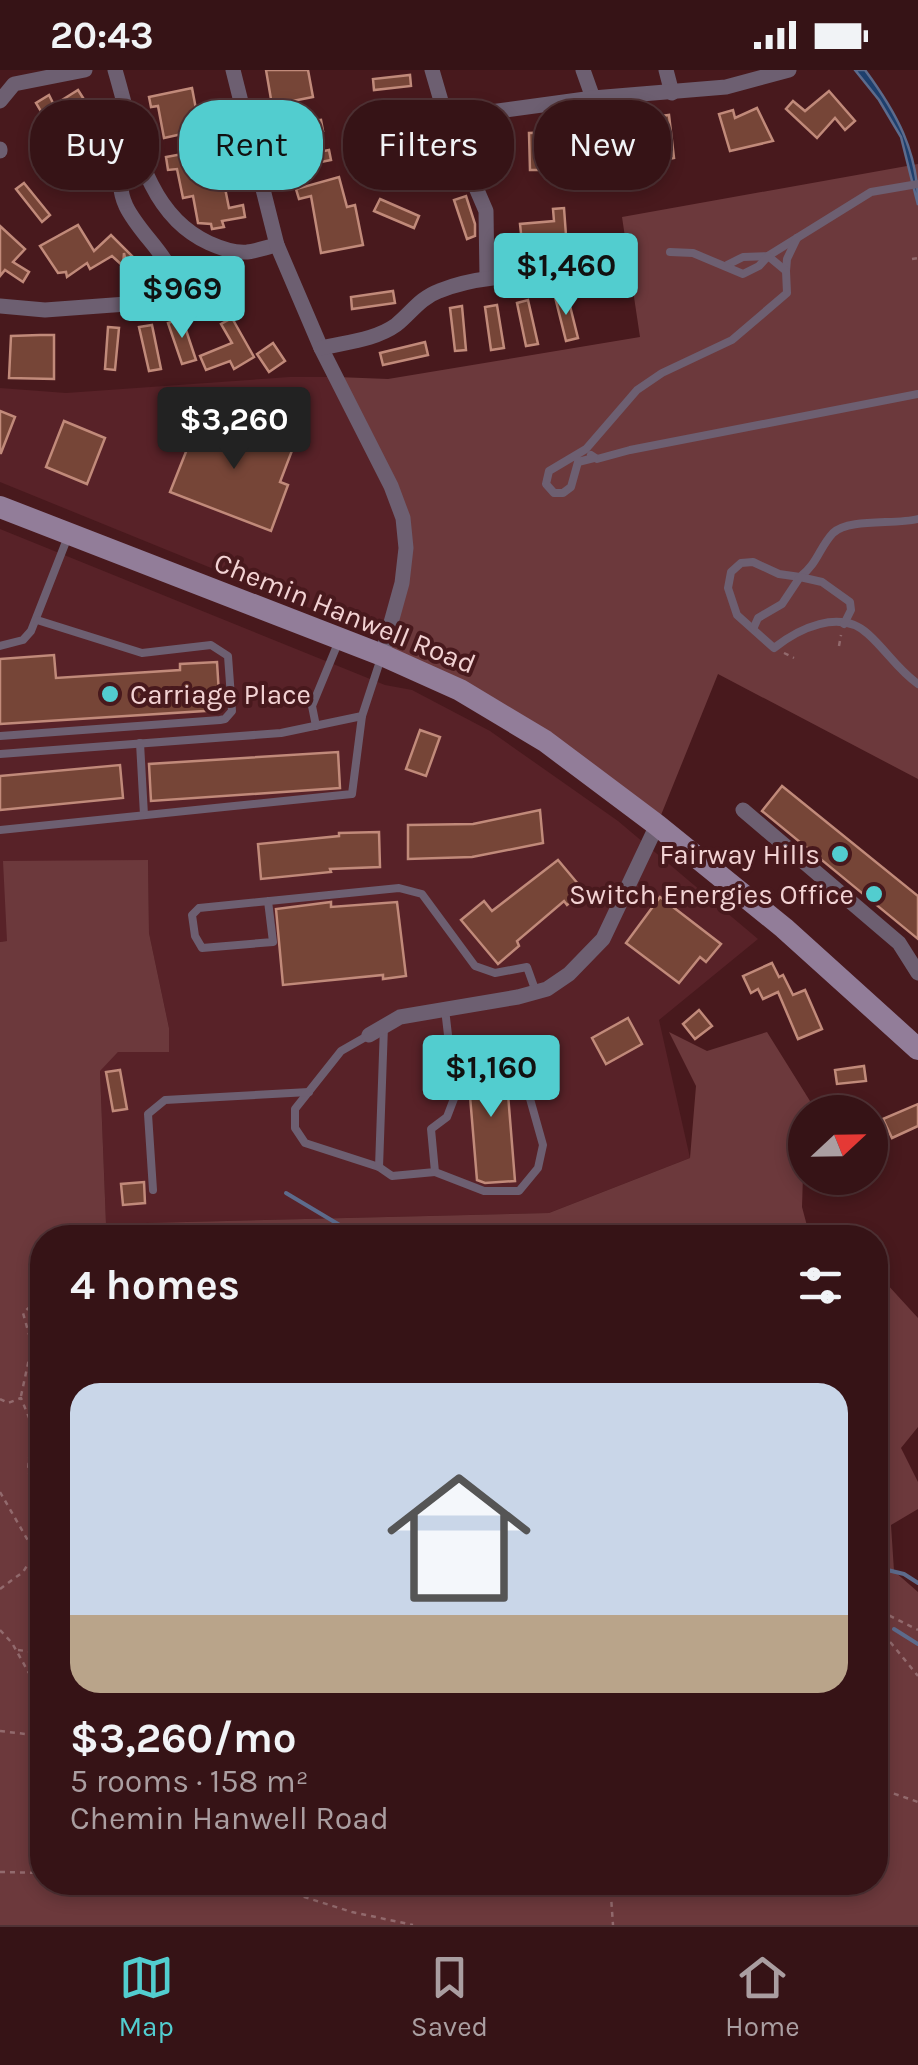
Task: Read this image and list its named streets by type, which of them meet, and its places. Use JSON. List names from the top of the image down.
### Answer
{
  "streets": {
    "main road": ["Chemin Hanwell Road"]
  },
  "places": ["Carriage Place", "Fairway Hills", "Switch Energies Office"],
  "north": "right",
  "page": {
    "status": "20:43",
    "chip": [
      "Buy",
      "Rent",
      "Filters",
      "New"
    ],
    "price": [
      "$1,460",
      "$969",
      "$3,260",
      "$1,160"
    ],
    "heading": "4 homes",
    "list": [
      {
        "name": "$3,260/mo",
        "note": "5 rooms · 158 m² · Chemin Hanwell Road"
      }
    ],
    "tabs": ["Map", "Saved", "Home"]
  }
}
